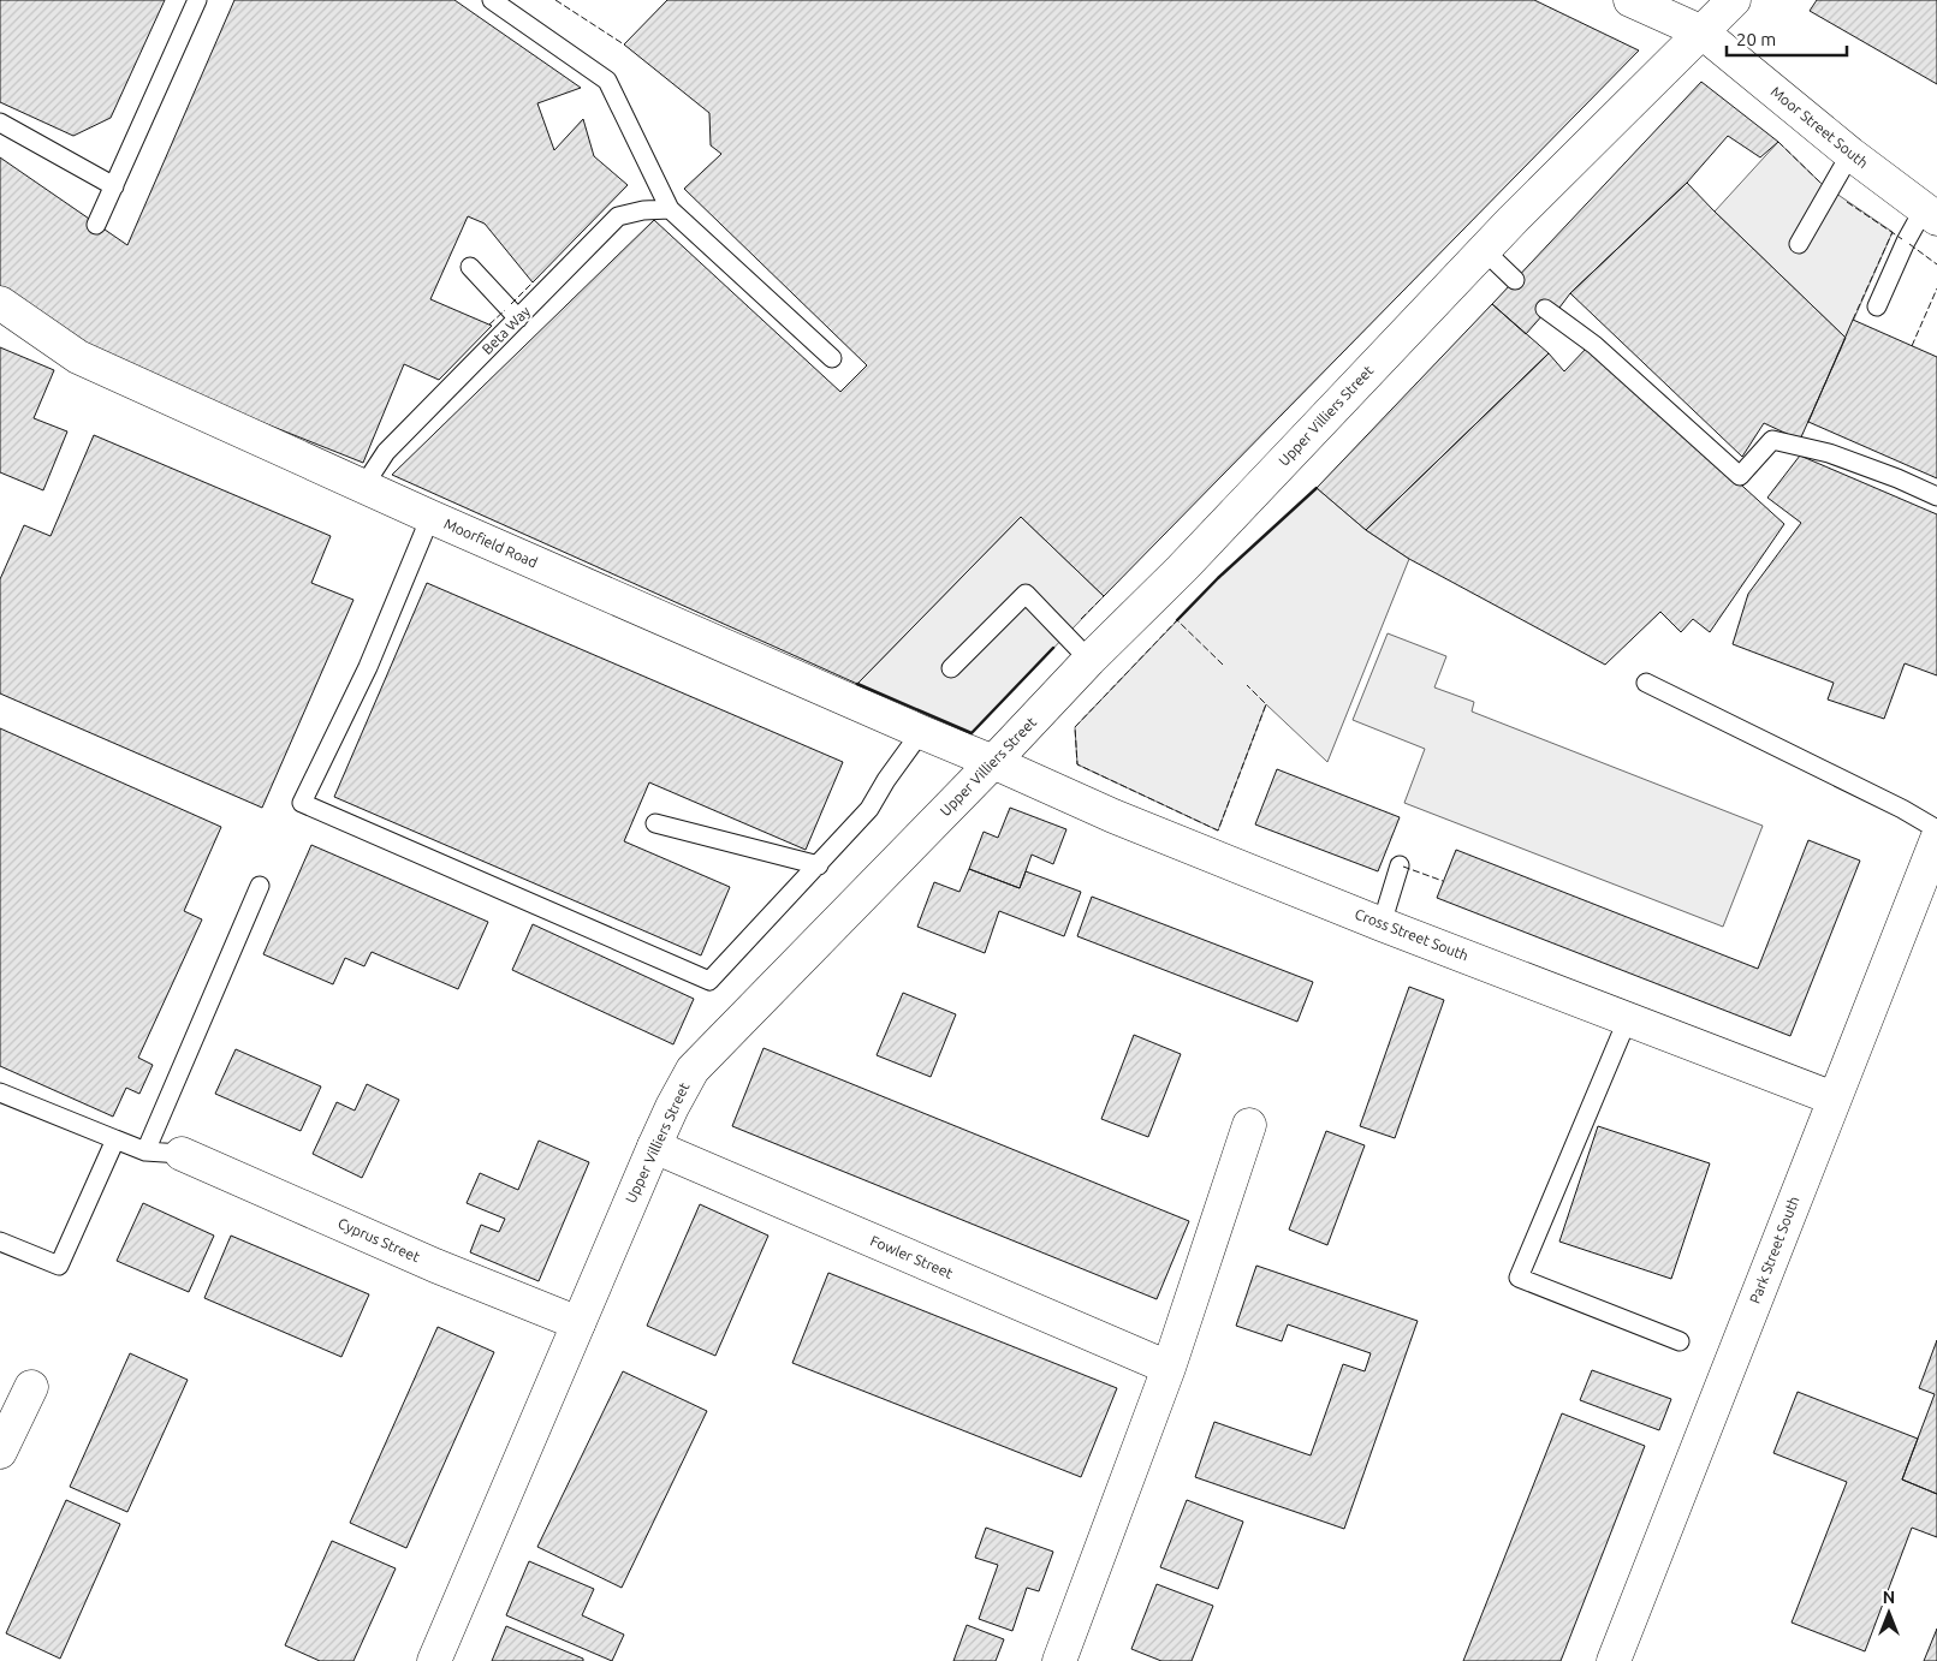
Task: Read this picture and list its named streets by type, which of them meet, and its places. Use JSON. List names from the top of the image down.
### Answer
{
  "streets": {
    "street": [
      "Moor Street South",
      "Upper Villiers Street",
      "Moorfield Road",
      "Cross Street South",
      "Cyprus Street",
      "Park Street South",
      "Fowler Street"
    ],
    "lane": ["Beta Way"]
  },
  "crossings": [
    ["Moor Street South", "Upper Villiers Street"],
    ["Beta Way", "Moorfield Road"],
    ["Upper Villiers Street", "Moorfield Road"],
    ["Upper Villiers Street", "Cross Street South"],
    ["Upper Villiers Street", "Cyprus Street"],
    ["Upper Villiers Street", "Fowler Street"],
    ["Moorfield Road", "Cross Street South"],
    ["Cross Street South", "Park Street South"]
  ],
  "scale_bar": "20 m",
  "north": "top"
}
